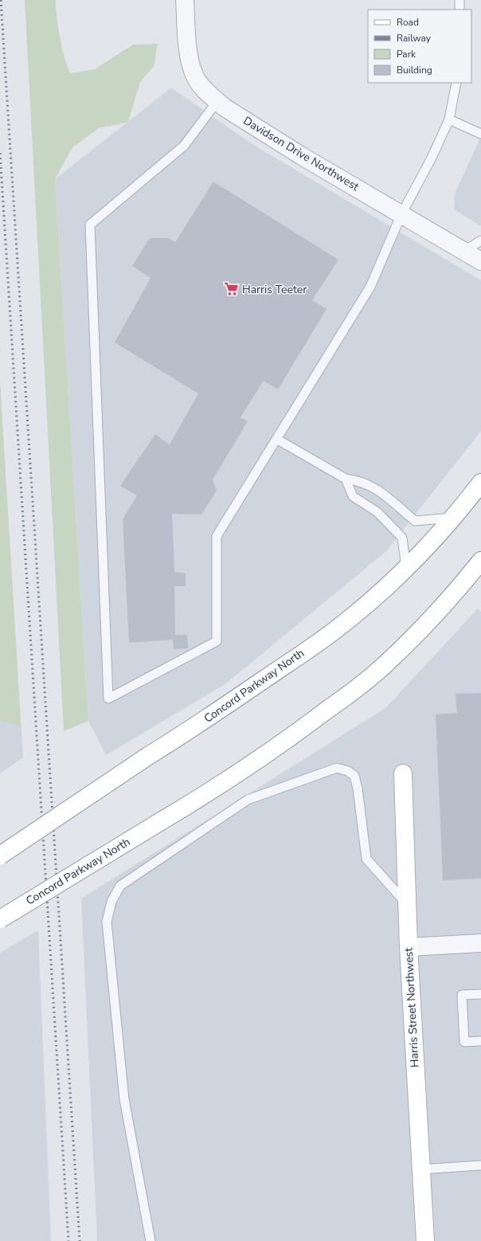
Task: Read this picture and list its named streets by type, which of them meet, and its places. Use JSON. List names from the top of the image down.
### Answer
{
  "streets": {
    "main road": ["Concord Parkway North", "Harris Street Northwest"],
    "street": ["Davidson Drive Northwest"]
  },
  "places": {
    "supermarket": ["Harris Teeter"]
  },
  "legend": [
    "Road",
    "Railway",
    "Park",
    "Building"
  ]
}
